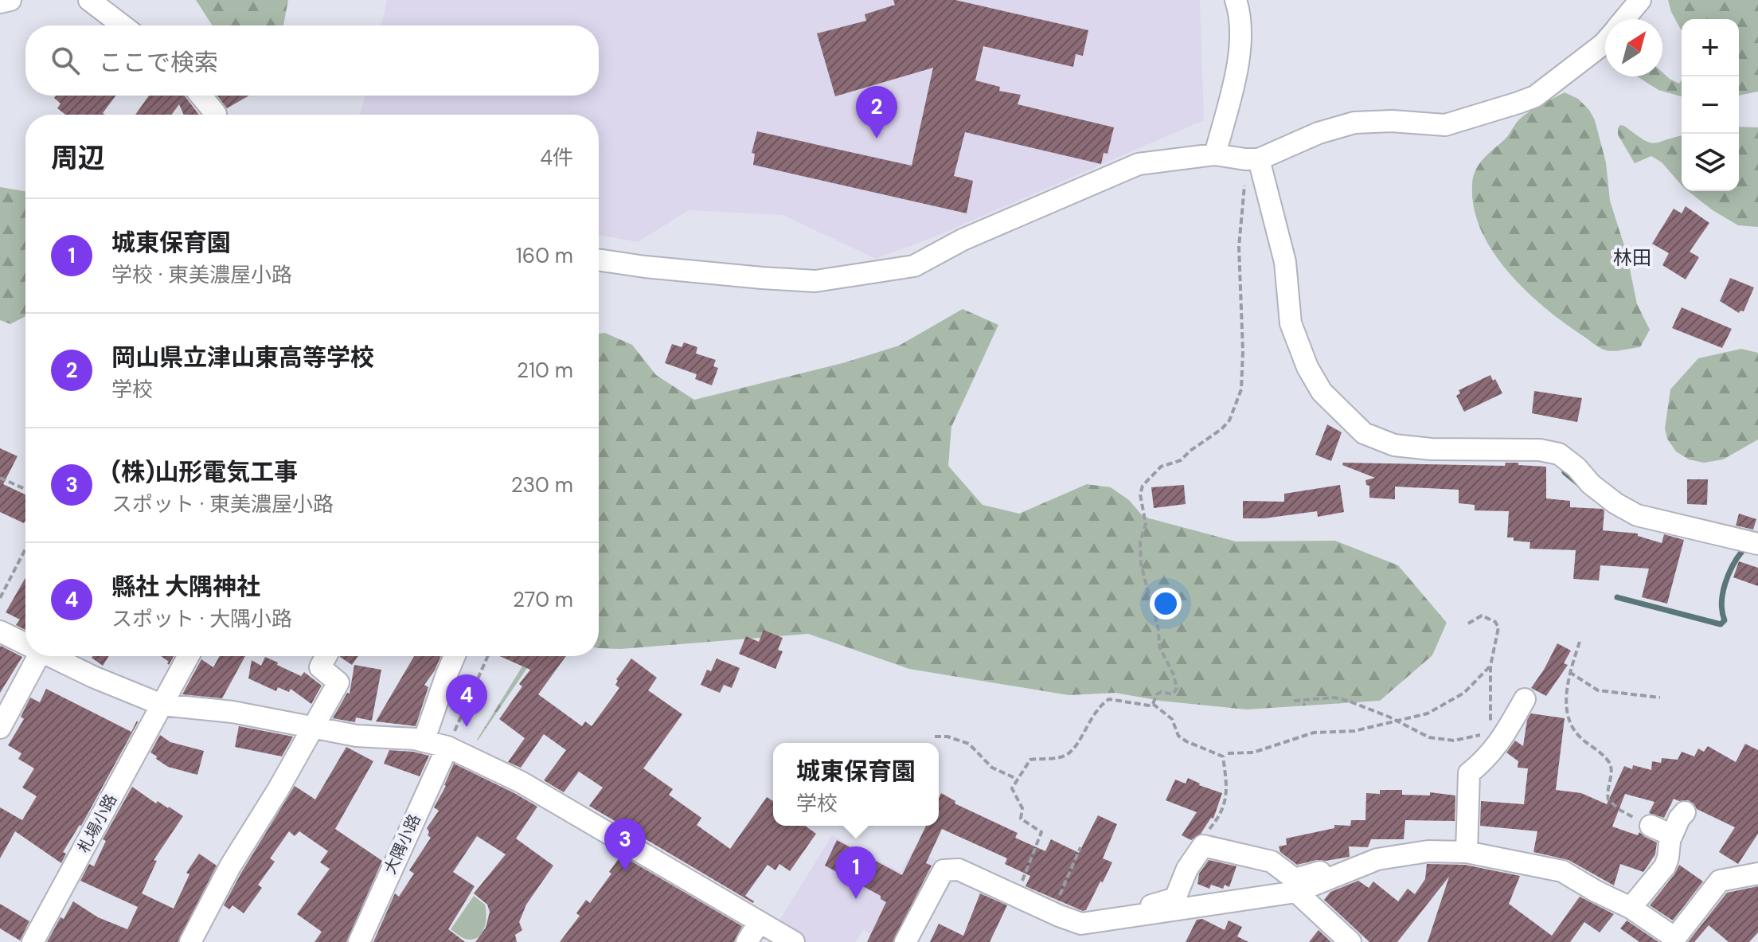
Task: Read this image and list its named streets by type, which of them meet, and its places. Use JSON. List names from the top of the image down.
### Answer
{
  "streets": {
    "street": ["札場小路", "大隅小路"]
  },
  "districts": ["林田"],
  "north": "top right",
  "page": {
    "map_buttons": ["+", "−"],
    "search": "ここで検索",
    "pins": [
      "2",
      "4",
      "3",
      "1"
    ],
    "heading": ["周辺", "4件"],
    "list": [
      {
        "mark": "1",
        "name": "城東保育園",
        "note": "学校 · 東美濃屋小路",
        "value": "160 m"
      },
      {
        "mark": "2",
        "name": "岡山県立津山東高等学校",
        "note": "学校",
        "value": "210 m"
      },
      {
        "mark": "3",
        "name": "(株)山形電気工事",
        "note": "スポット · 東美濃屋小路",
        "value": "230 m"
      },
      {
        "mark": "4",
        "name": "縣社 大隅神社",
        "note": "スポット · 大隅小路",
        "value": "270 m"
      }
    ],
    "popup": ["城東保育園", "学校"]
  }
}
